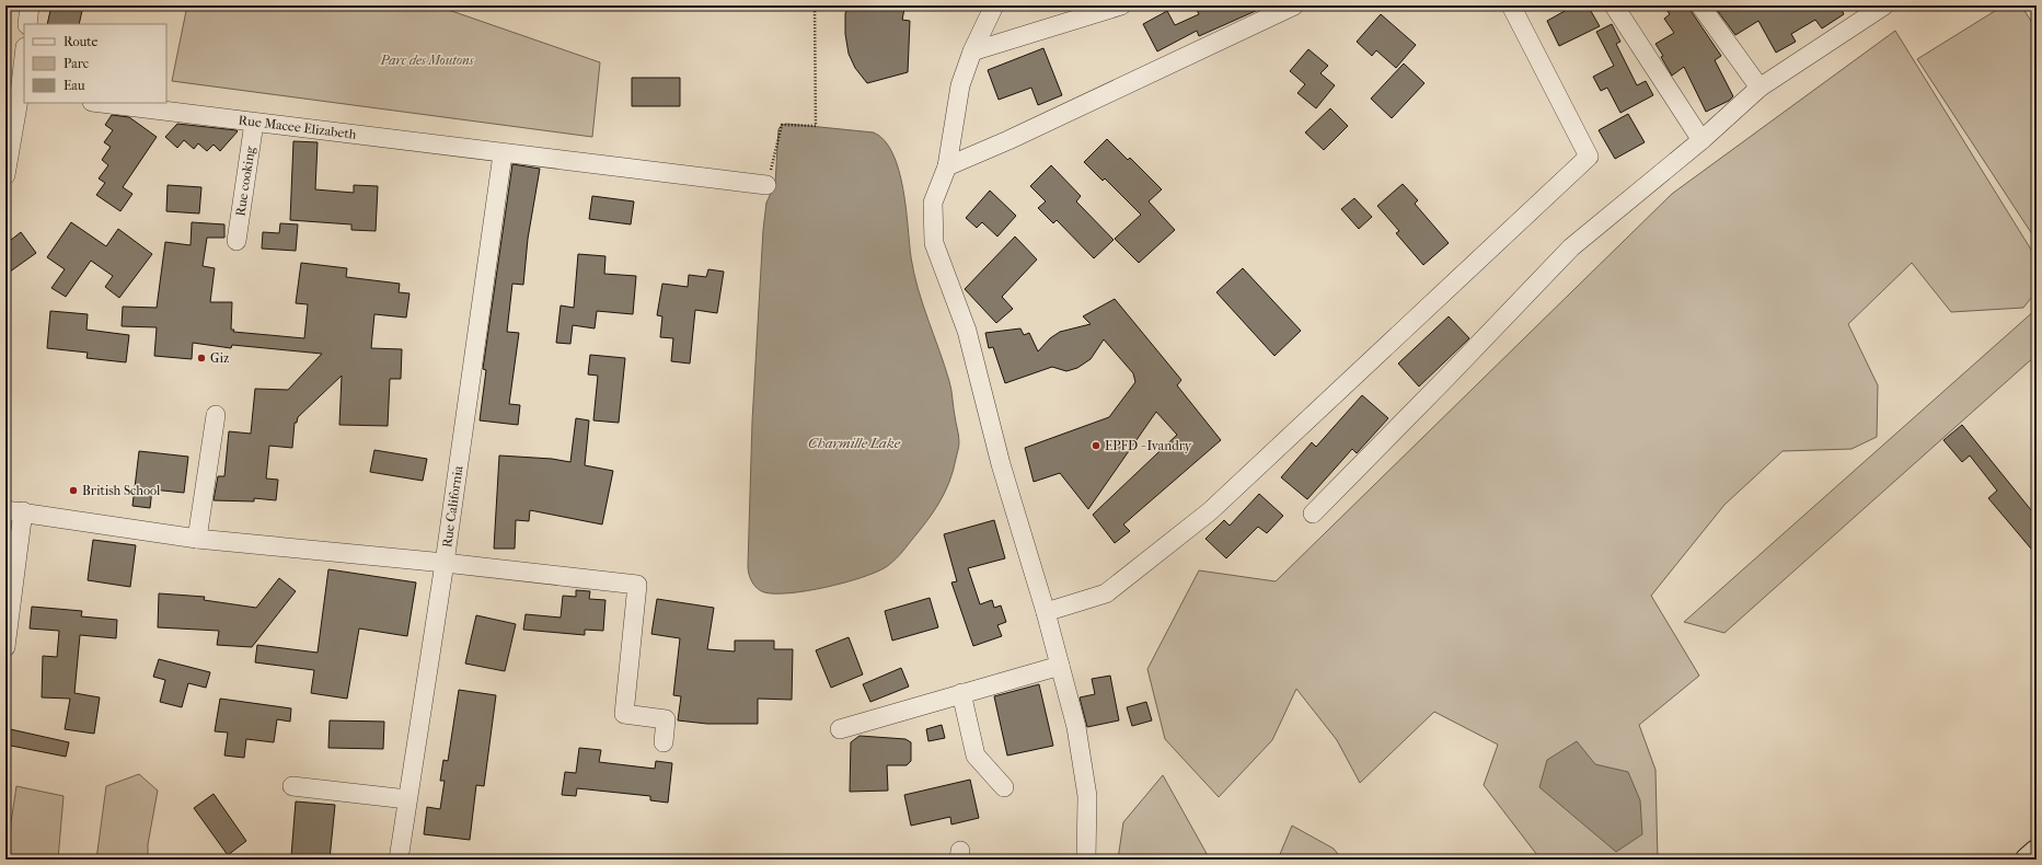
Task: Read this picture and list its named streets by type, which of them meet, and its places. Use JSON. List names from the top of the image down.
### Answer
{
  "streets": {
    "street": ["Rue Macee Elizabeth", "Rue cooking", "Rue California"]
  },
  "crossings": [
    ["Rue Macee Elizabeth", "Rue cooking"],
    ["Rue Macee Elizabeth", "Rue California"]
  ],
  "water": ["Charmille Lake"],
  "parks": ["Parc des Moutons"],
  "places": ["Giz", "EPFD - Ivandry", "British School"],
  "legend": ["Route", "Parc", "Eau"]
}
